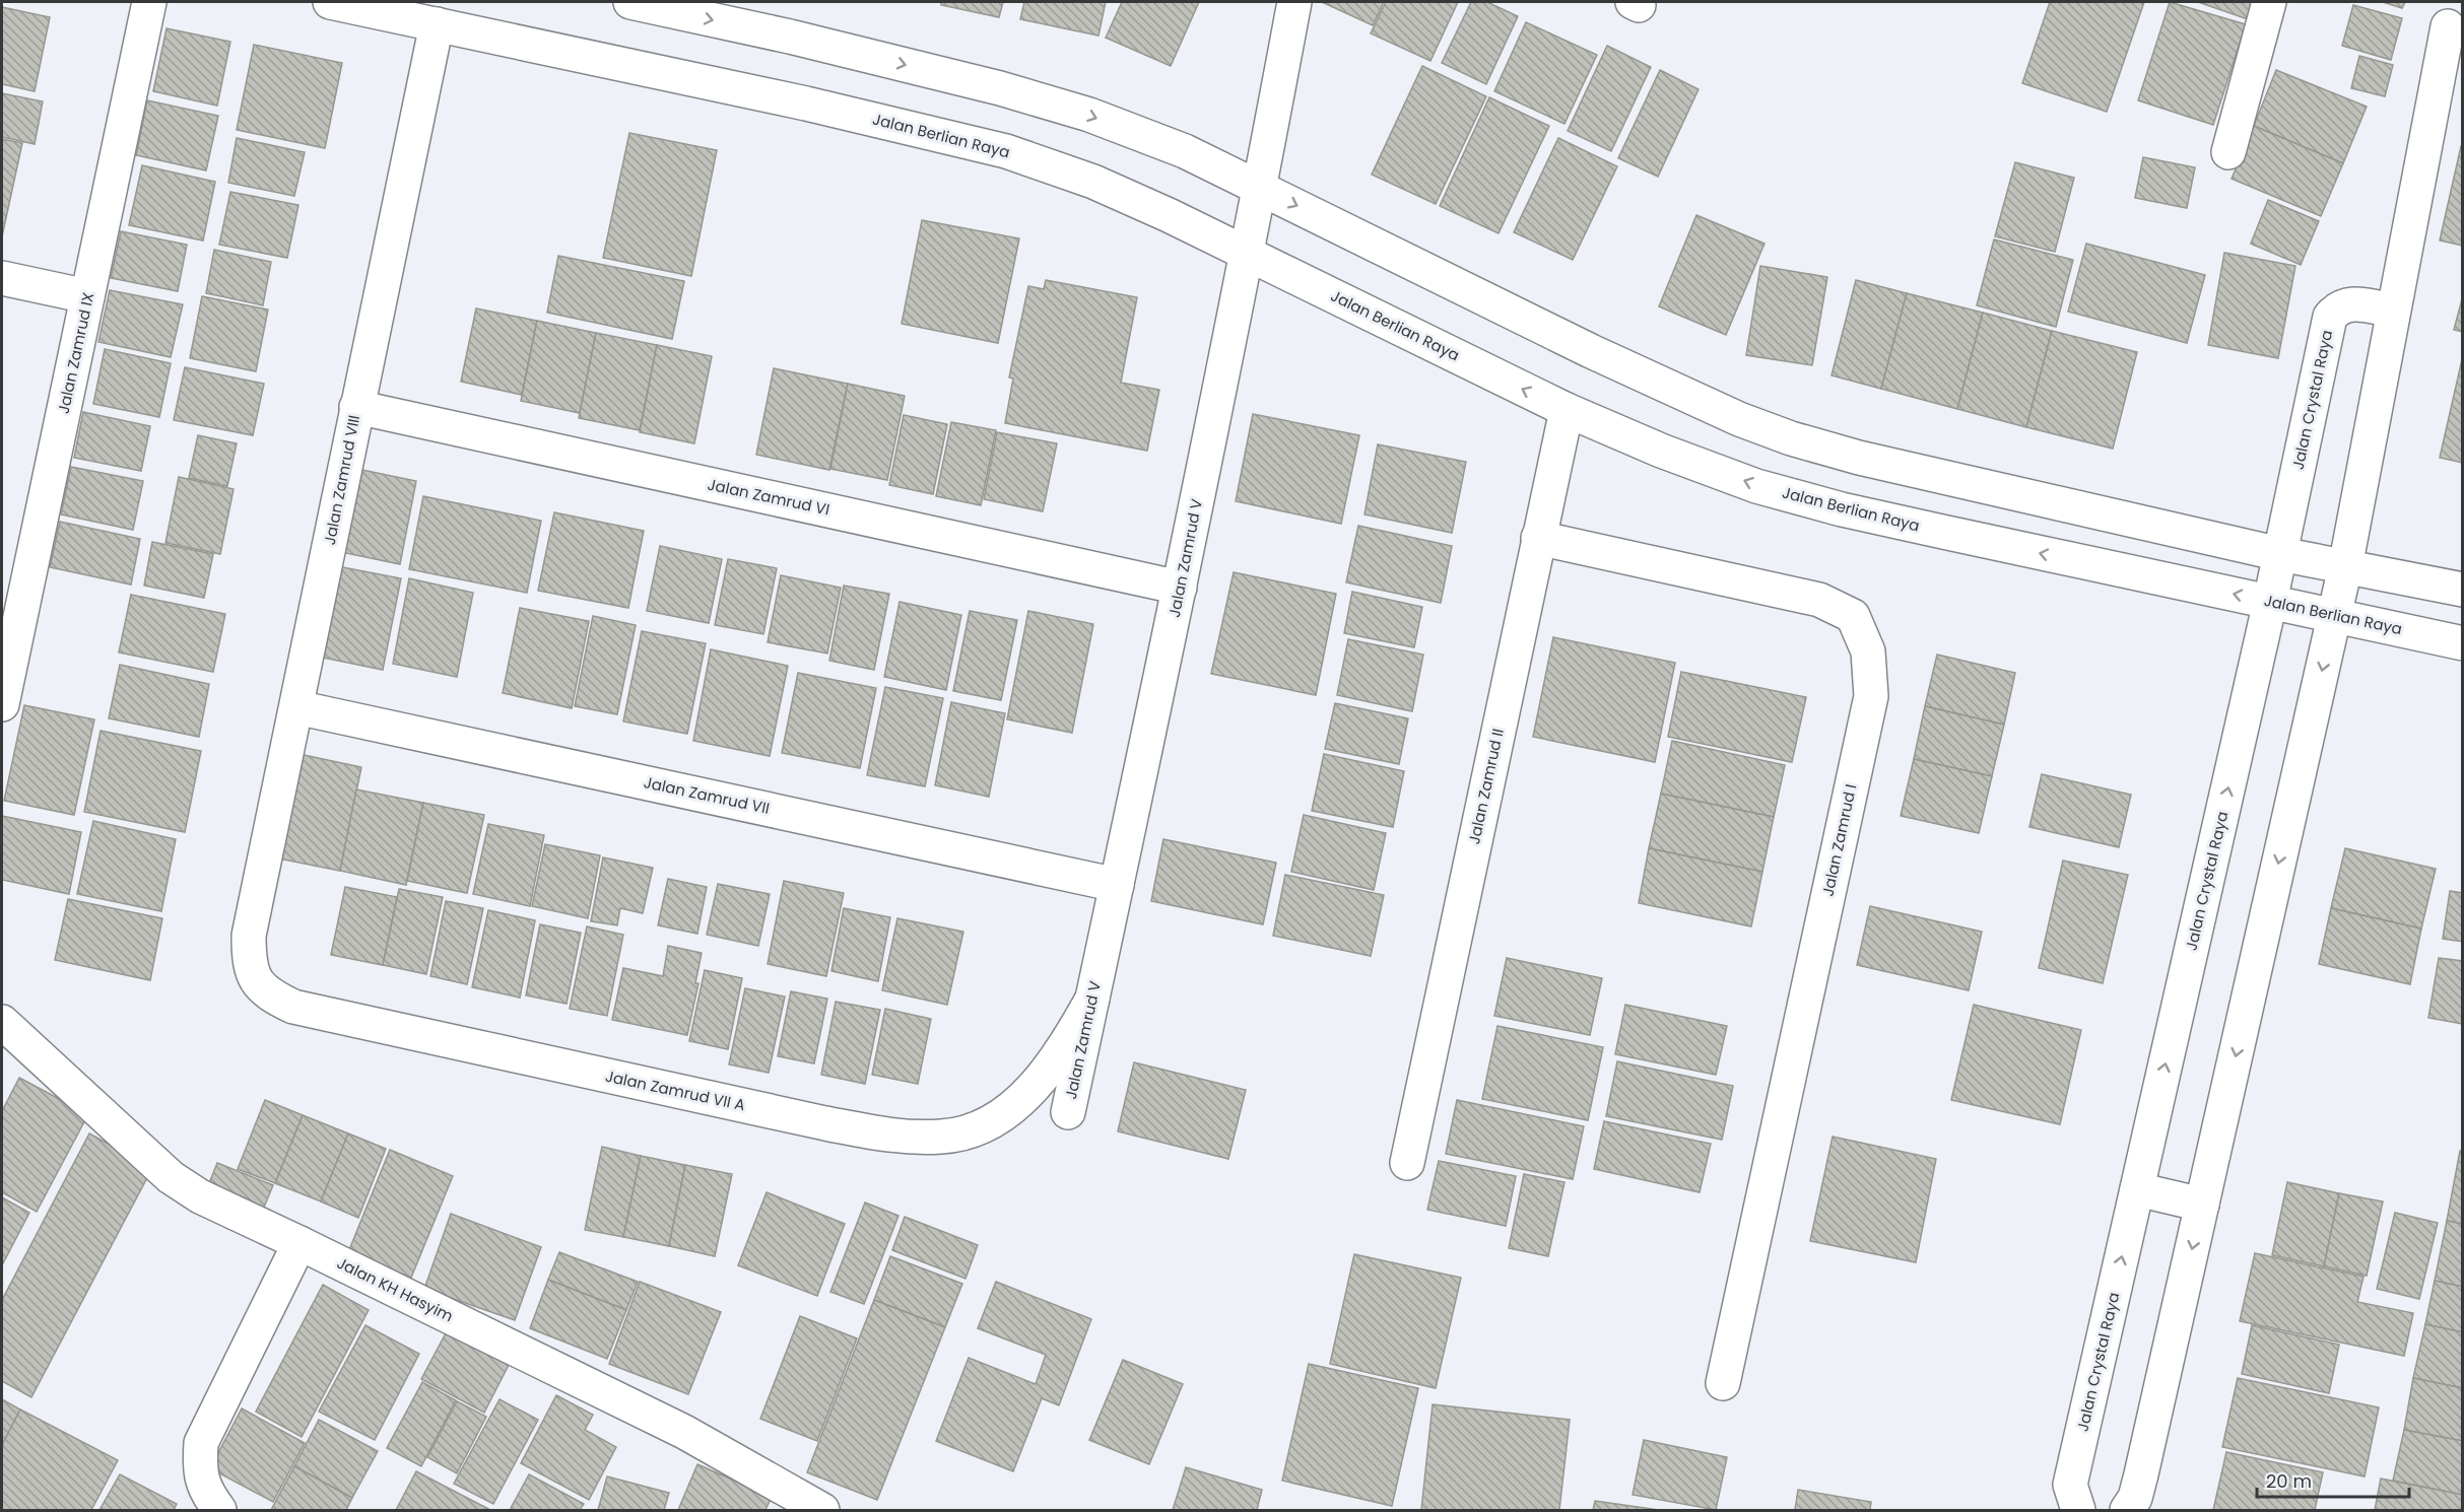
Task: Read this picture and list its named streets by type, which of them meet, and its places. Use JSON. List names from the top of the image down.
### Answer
{
  "streets": {
    "street": [
      "Jalan Berlian Raya",
      "Jalan Zamrud IX",
      "Jalan Crystal Raya",
      "Jalan Zamrud VIII",
      "Jalan Zamrud VI",
      "Jalan Zamrud V",
      "Jalan Zamrud II",
      "Jalan Zamrud VII",
      "Jalan Zamrud I",
      "Jalan Zamrud VII A",
      "Jalan KH Hasyim"
    ]
  },
  "crossings": [
    ["Jalan Berlian Raya", "Jalan Crystal Raya"],
    ["Jalan Berlian Raya", "Jalan Zamrud VIII"],
    ["Jalan Berlian Raya", "Jalan Zamrud V"],
    ["Jalan Berlian Raya", "Jalan Zamrud II"],
    ["Jalan Zamrud VIII", "Jalan Zamrud VI"],
    ["Jalan Zamrud VIII", "Jalan Zamrud VII"],
    ["Jalan Zamrud VIII", "Jalan Zamrud VII A"],
    ["Jalan Zamrud VI", "Jalan Zamrud V"],
    ["Jalan Zamrud V", "Jalan Zamrud VII"],
    ["Jalan Zamrud V", "Jalan Zamrud VII A"],
    ["Jalan Zamrud II", "Jalan Zamrud I"]
  ],
  "scale_bar": "20 m"
}
